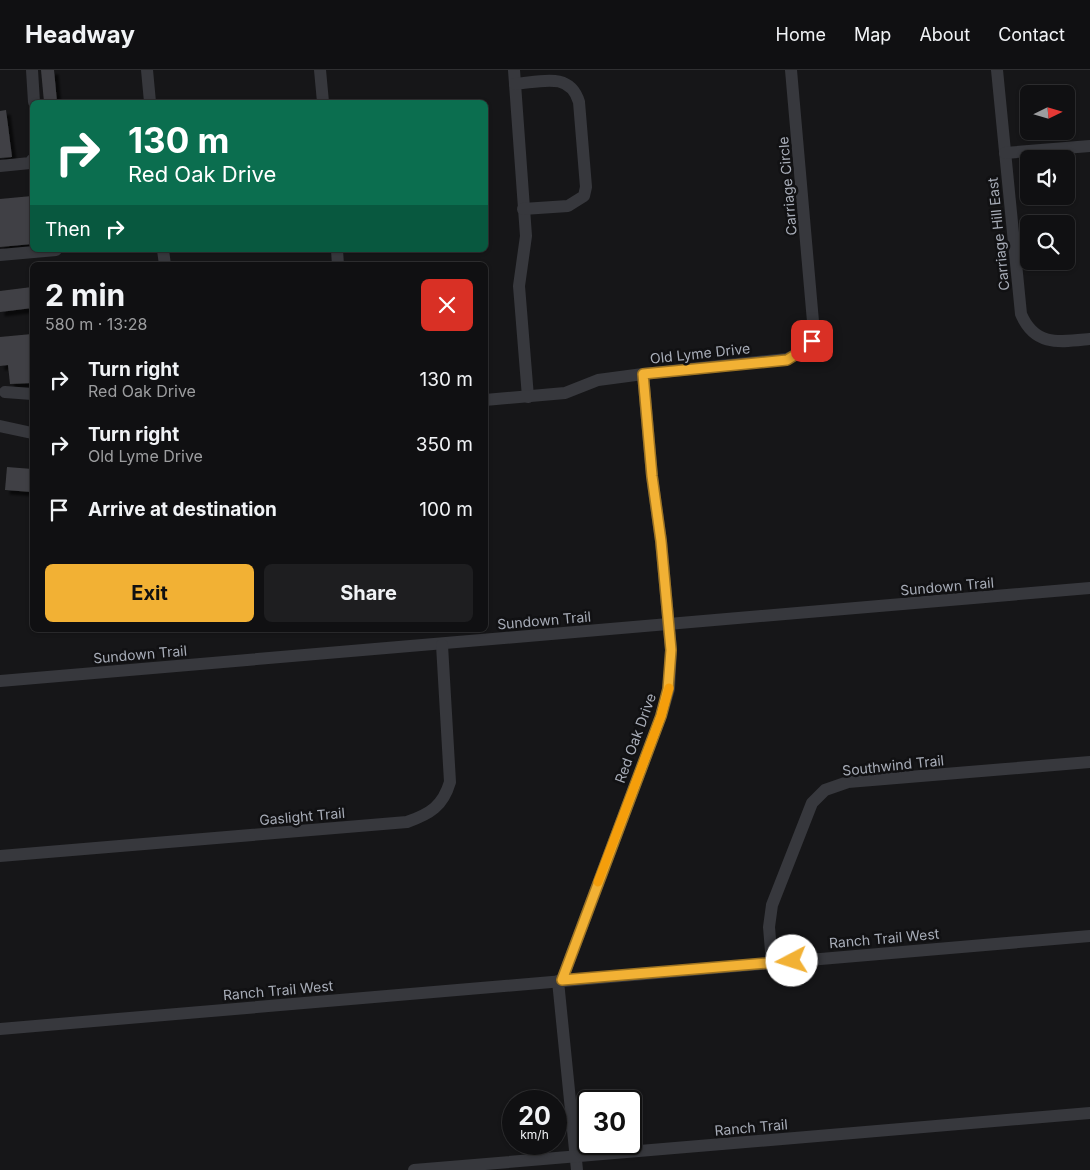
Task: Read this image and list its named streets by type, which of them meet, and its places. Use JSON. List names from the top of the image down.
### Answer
{
  "streets": {
    "street": [
      "Carriage Circle",
      "Carriage Hill East",
      "Old Lyme Drive",
      "Sundown Trail",
      "Red Oak Drive",
      "Southwind Trail",
      "Gaslight Trail",
      "Ranch Trail West",
      "Ranch Trail"
    ]
  },
  "crossings": [
    ["Carriage Circle", "Old Lyme Drive"],
    ["Old Lyme Drive", "Red Oak Drive"],
    ["Sundown Trail", "Red Oak Drive"],
    ["Sundown Trail", "Gaslight Trail"],
    ["Red Oak Drive", "Ranch Trail West"],
    ["Red Oak Drive", "Ranch Trail"],
    ["Southwind Trail", "Ranch Trail West"]
  ],
  "north": "right",
  "page": {
    "header": "Headway",
    "nav": [
      "Home",
      "Map",
      "About",
      "Contact"
    ],
    "turn": ["130 m", "Red Oak Drive"],
    "then": "Then",
    "heading": ["2 min", "580 m · 13:28"],
    "list": [
      {
        "name": "Turn right",
        "note": "Red Oak Drive",
        "value": "130 m"
      },
      {
        "name": "Turn right",
        "note": "Old Lyme Drive",
        "value": "350 m"
      },
      {
        "name": "Arrive at destination",
        "value": "100 m"
      }
    ],
    "buttons": ["Exit", "Share"],
    "speed": "20 km/h",
    "limit": "30"
  }
}
